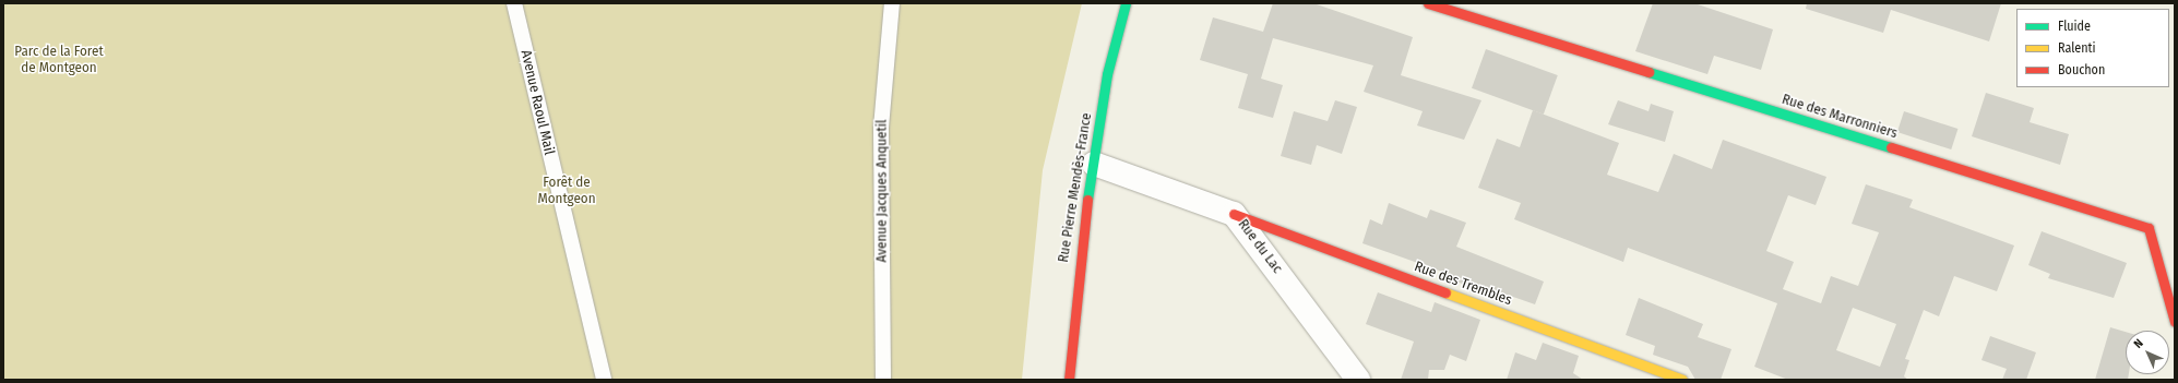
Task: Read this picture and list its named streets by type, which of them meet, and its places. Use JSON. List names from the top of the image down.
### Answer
{
  "streets": {
    "street": [
      "Rue des Marronniers",
      "Rue Pierre Mendès-France",
      "Rue du Lac",
      "Rue des Trembles"
    ],
    "lane": ["Avenue Raoul Mail", "Avenue Jacques Anquetil"]
  },
  "crossings": [
    ["Rue Pierre Mendès-France", "Rue du Lac"],
    ["Rue du Lac", "Rue des Trembles"]
  ],
  "parks": ["Parc de la Foret de Montgeon", "Forêt de Montgeon"],
  "legend": ["Fluide", "Ralenti", "Bouchon"],
  "north": "top left"
}
